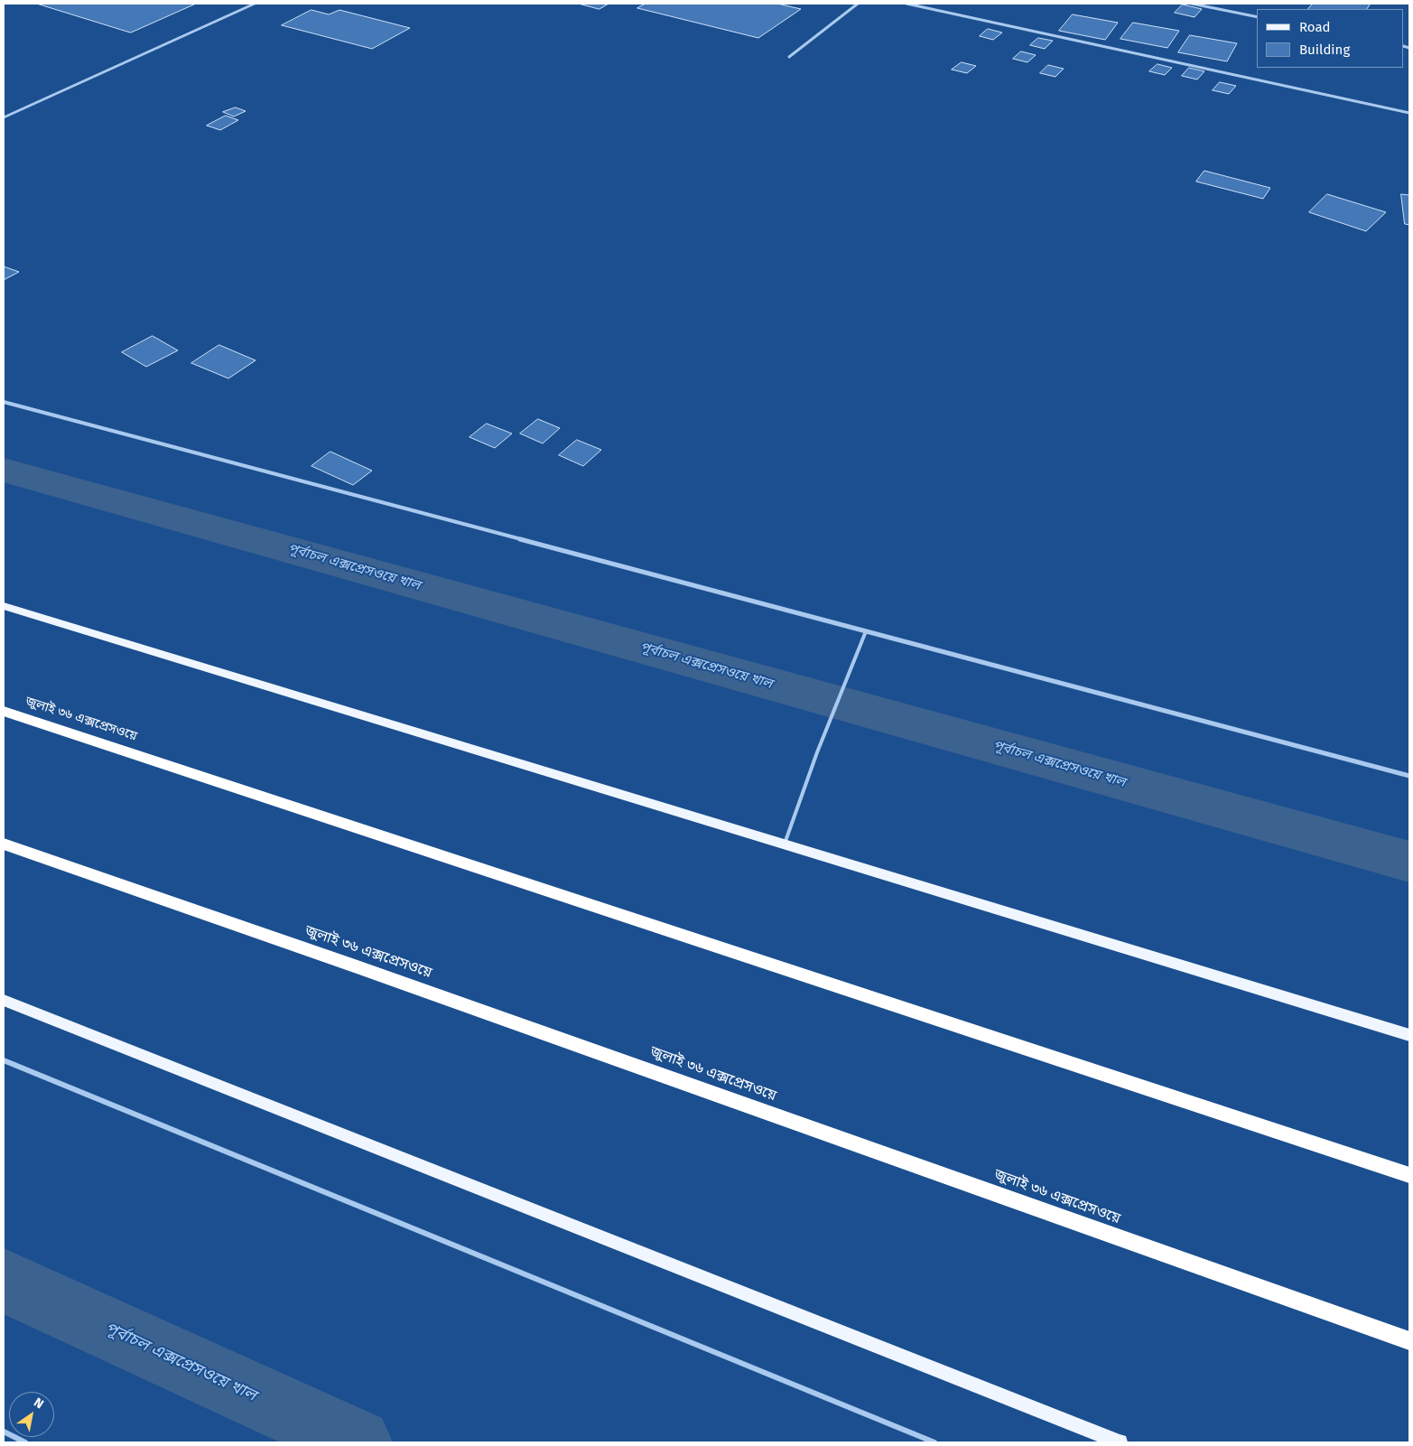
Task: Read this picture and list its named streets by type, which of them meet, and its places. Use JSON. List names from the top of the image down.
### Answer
{
  "streets": {
    "highway": ["জুলাই ৩৬ এক্সপ্রেসওয়ে"]
  },
  "water": ["পূর্বাচল এক্সপ্রেসওয়ে খাল"],
  "legend": ["Road", "Building"],
  "north": "top right"
}
